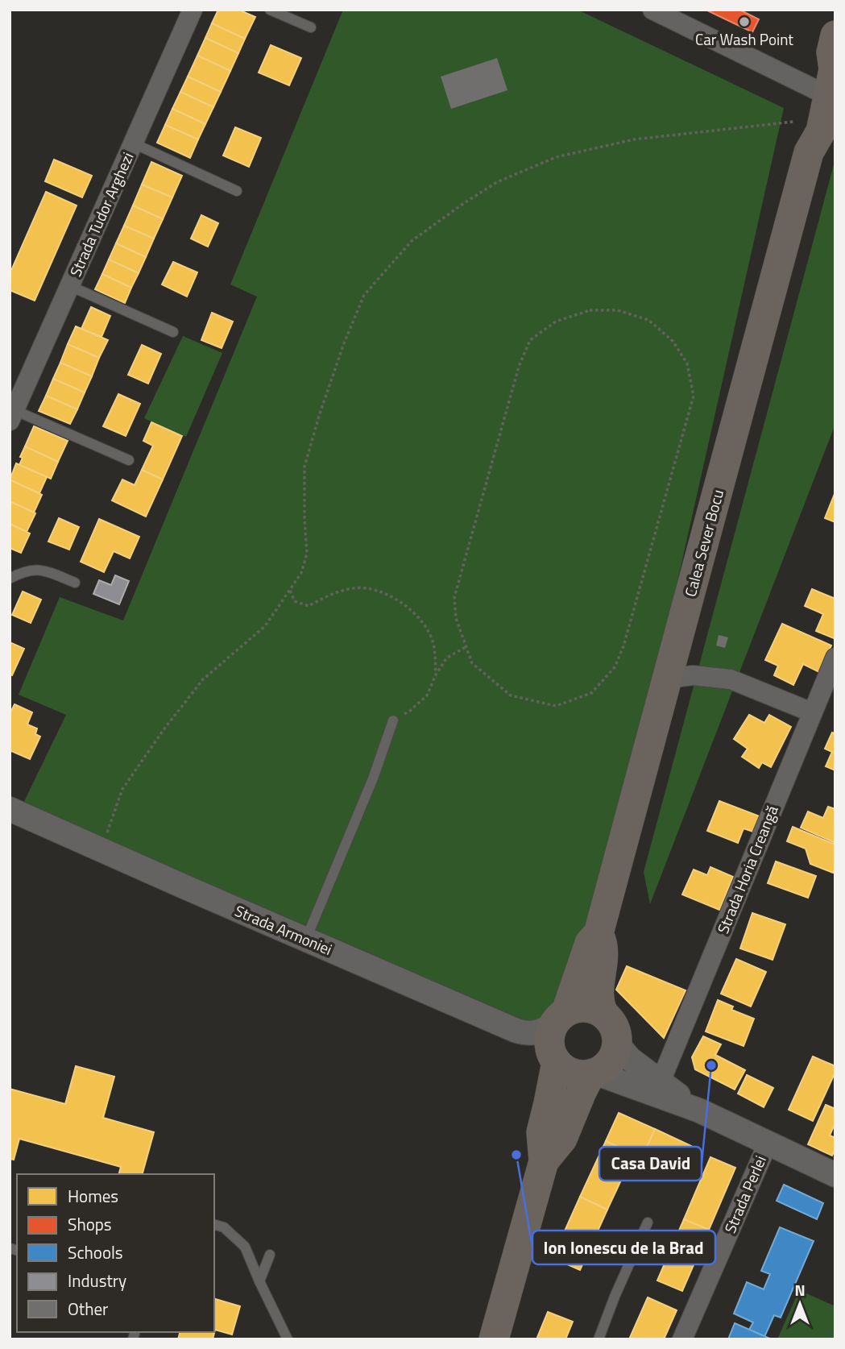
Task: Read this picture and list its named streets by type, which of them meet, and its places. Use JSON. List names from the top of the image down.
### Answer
{
  "streets": {
    "main road": ["Calea Sever Bocu"],
    "street": [
      "Strada Tudor Arghezi",
      "Strada Horia Creangă",
      "Strada Armoniei",
      "Strada Perlei"
    ]
  },
  "crossings": [
    ["Calea Sever Bocu", "Strada Armoniei"]
  ],
  "places": ["Car Wash Point", "Casa David", "Ion Ionescu de la Brad"],
  "legend": [
    "Homes",
    "Shops",
    "Schools",
    "Industry",
    "Other"
  ],
  "north": "top"
}
